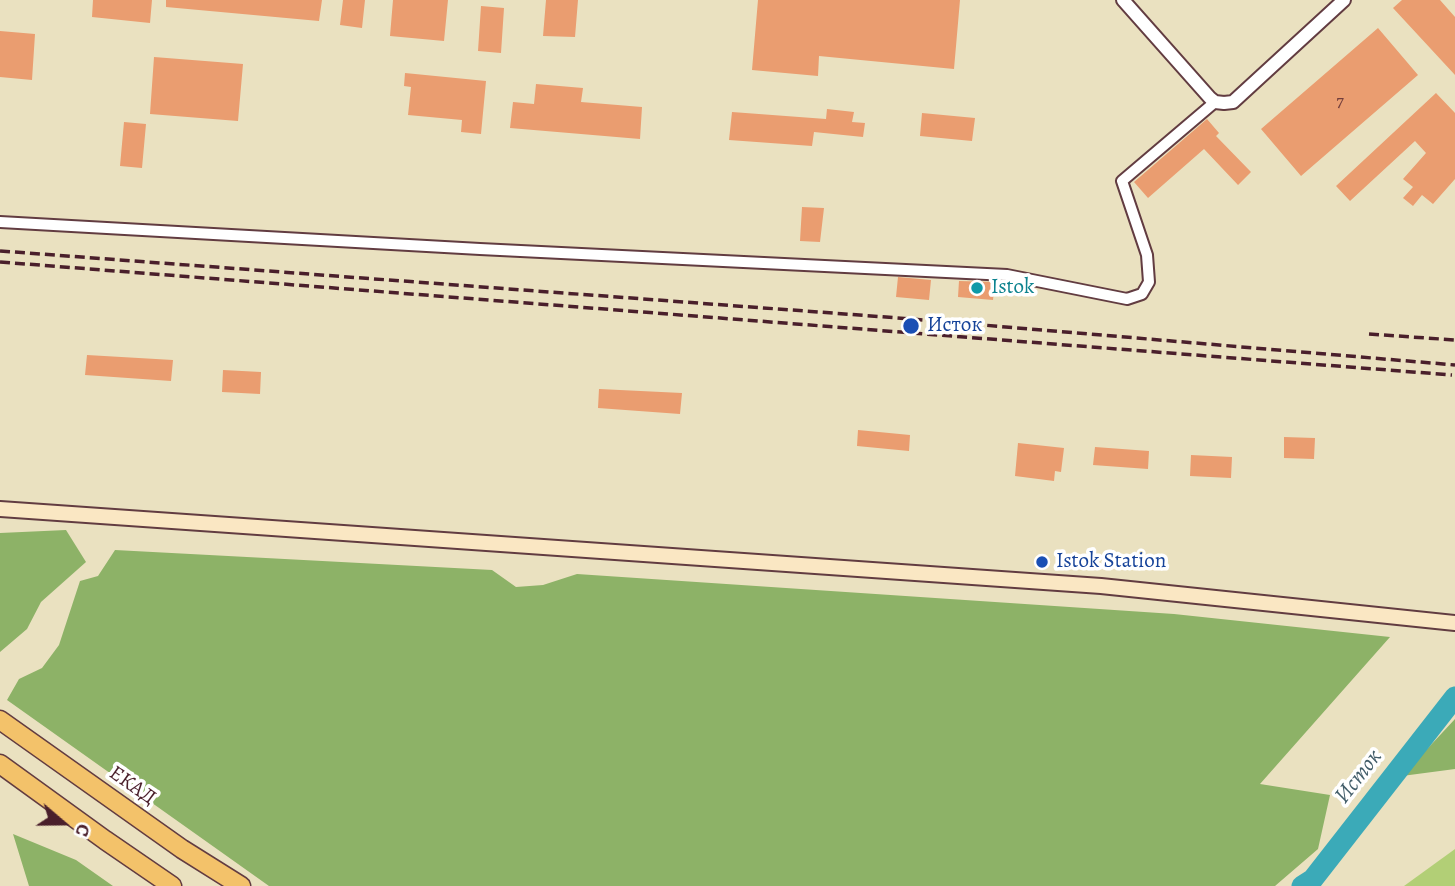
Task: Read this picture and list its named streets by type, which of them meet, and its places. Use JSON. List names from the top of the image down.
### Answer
{
  "streets": {
    "highway": ["ЕКАД"]
  },
  "water": ["Исток"],
  "places": ["Istok", "Исток", "Istok Station"],
  "house_numbers": ["7"],
  "north": "right"
}
